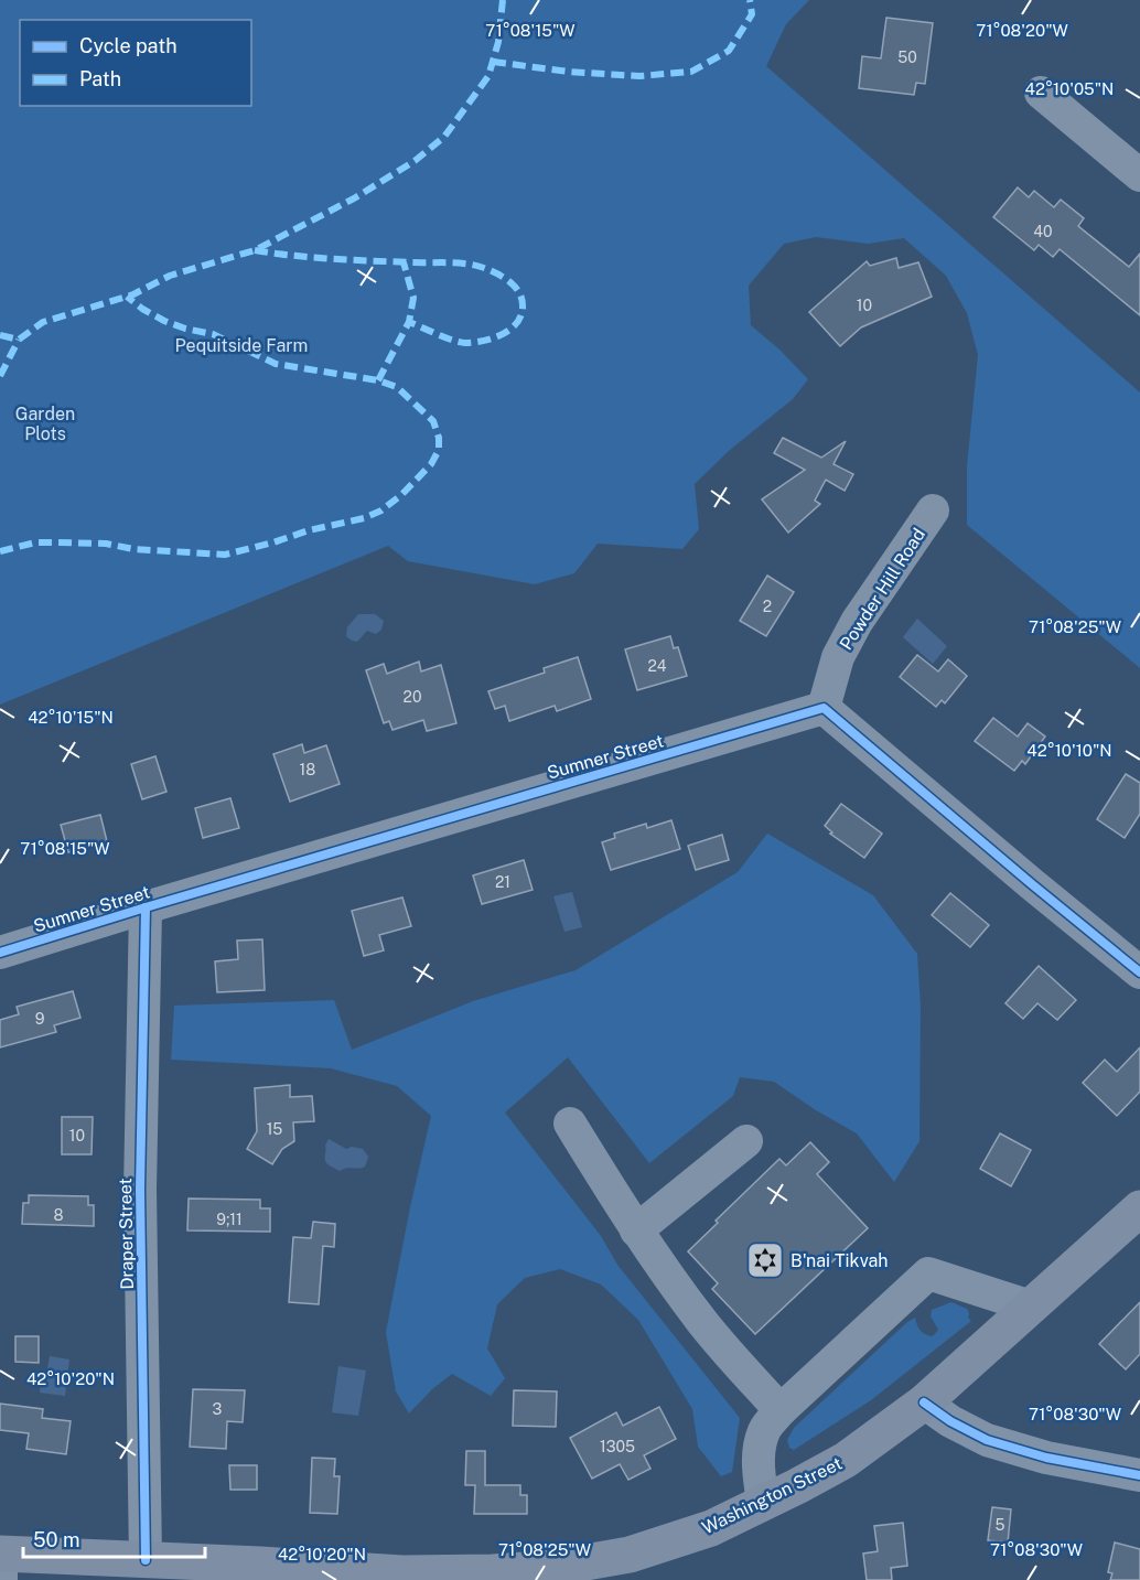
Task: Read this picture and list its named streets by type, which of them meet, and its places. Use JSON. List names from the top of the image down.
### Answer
{
  "streets": {
    "main road": ["Washington Street"],
    "street": ["Powder Hill Road", "Sumner Street", "Draper Street"]
  },
  "crossings": [
    ["Powder Hill Road", "Sumner Street"],
    ["Sumner Street", "Draper Street"],
    ["Draper Street", "Washington Street"]
  ],
  "parks": ["Pequitside Farm", "Garden Plots"],
  "places": {
    "synagogue": ["B'nai Tikvah"]
  },
  "house_numbers": [
    "50",
    "40",
    "10",
    "2",
    "24",
    "20",
    "18",
    "21",
    "9",
    "15",
    "10",
    "8",
    "9;11",
    "3",
    "1305",
    "5"
  ],
  "legend": ["Cycle path", "Path"],
  "scale_bar": "50 m",
  "coordinates": [
    "71°08'15\"W",
    "71°08'20\"W",
    "42°10'05\"N",
    "71°08'25\"W",
    "42°10'15\"N",
    "42°10'10\"N",
    "42°10'20\"N",
    "71°08'30\"W"
  ]
}
